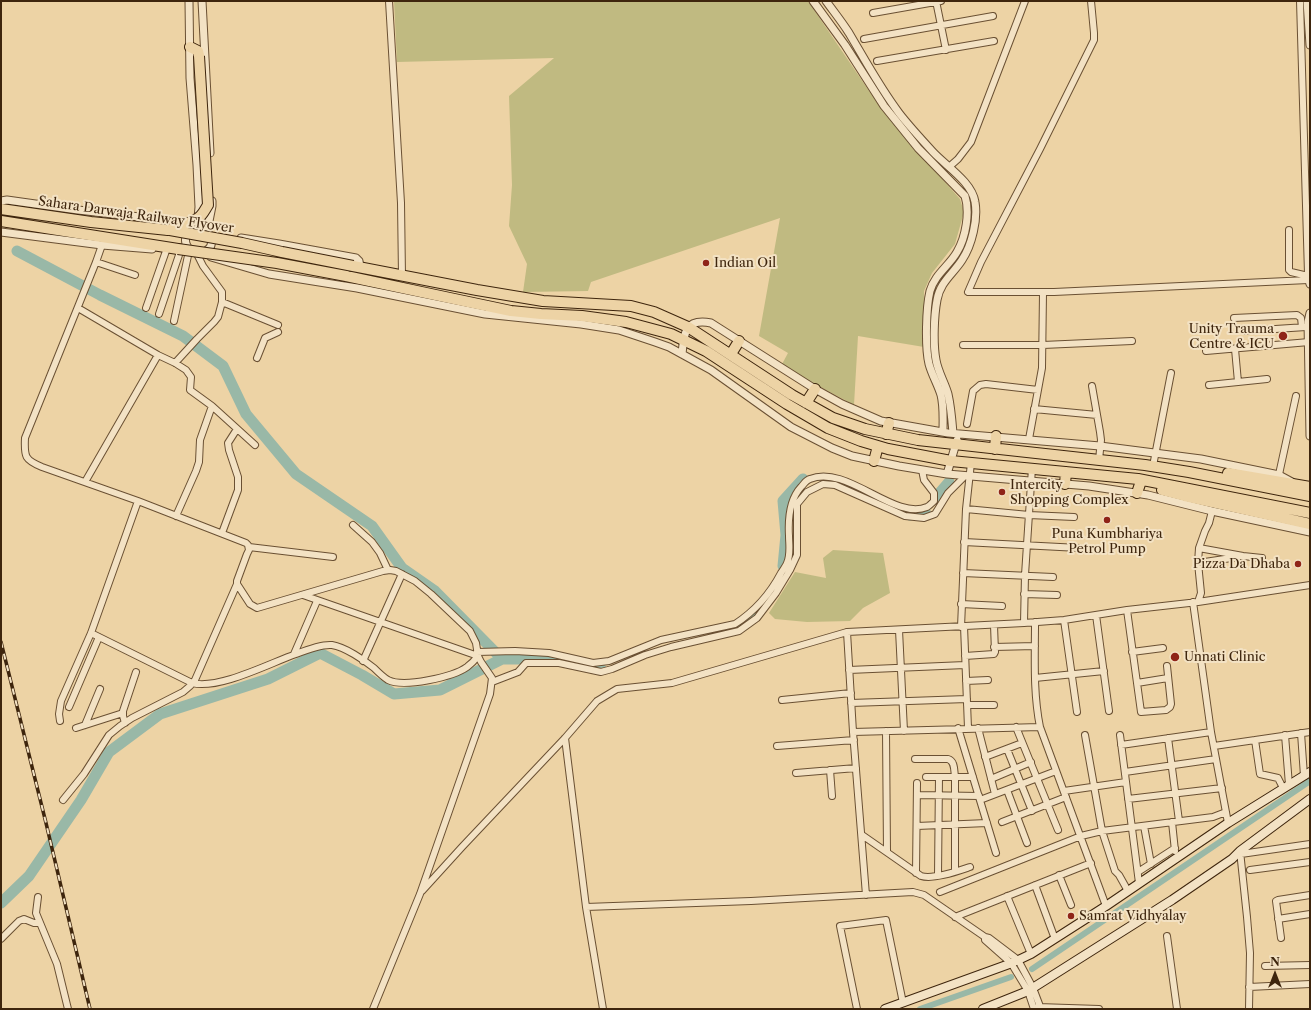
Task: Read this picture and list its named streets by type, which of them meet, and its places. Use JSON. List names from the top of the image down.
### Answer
{
  "streets": {
    "highway": ["Sahara Darwaja Railway Flyover"]
  },
  "places": [
    "Indian Oil",
    "Unity Trauma Centre & ICU",
    "Intercity Shopping Complex",
    "Puna Kumbhariya Petrol Pump",
    "Pizza Da Dhaba",
    "Unnati Clinic",
    "Samrat Vidhyalay"
  ],
  "north": "top"
}
